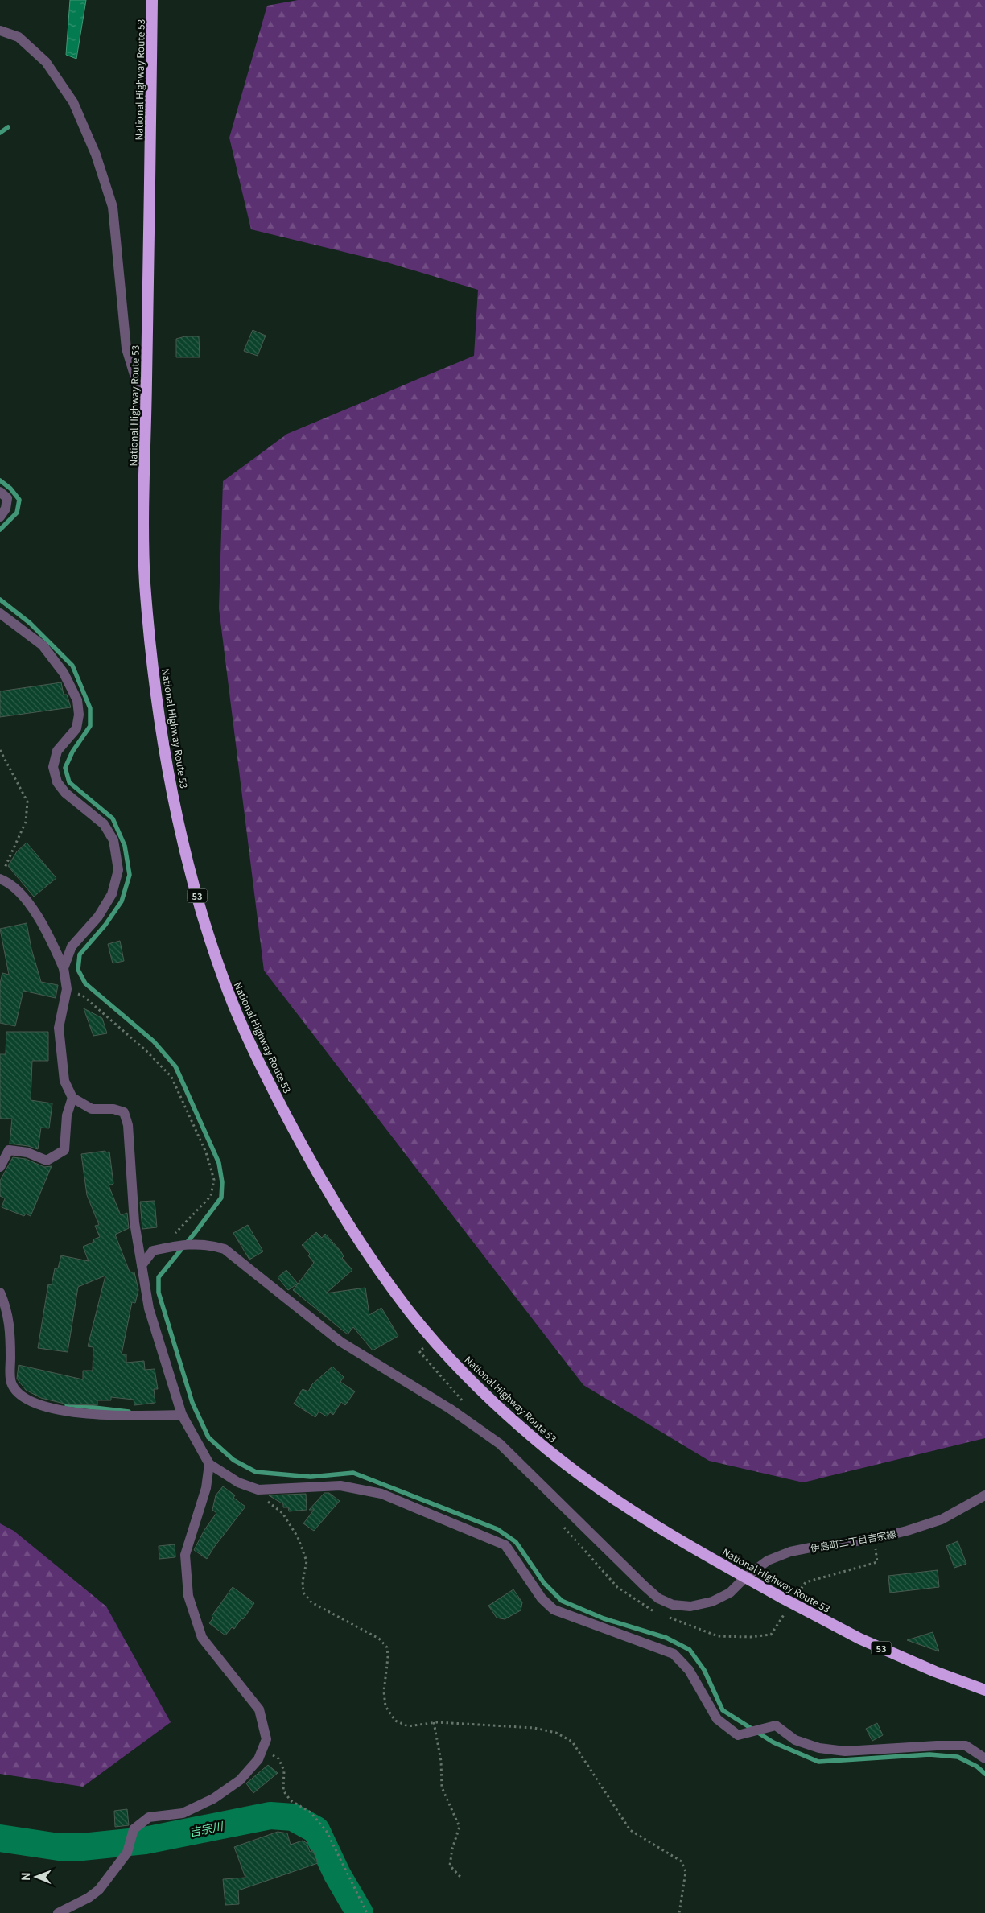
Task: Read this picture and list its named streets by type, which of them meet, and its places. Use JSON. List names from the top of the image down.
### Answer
{
  "streets": {
    "highway": ["National Highway Route 53", "53"],
    "street": ["伊島町二丁目吉宗線"]
  },
  "crossings": [
    ["National Highway Route 53", "伊島町二丁目吉宗線"]
  ],
  "water": ["吉宗川"],
  "north": "left"
}
